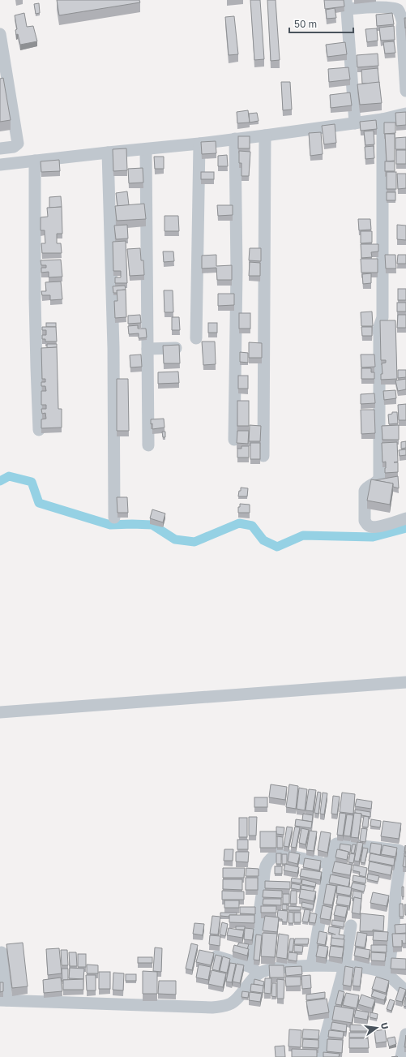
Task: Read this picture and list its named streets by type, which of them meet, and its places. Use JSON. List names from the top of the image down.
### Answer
{
  "scale_bar": "50 m",
  "north": "right"
}
